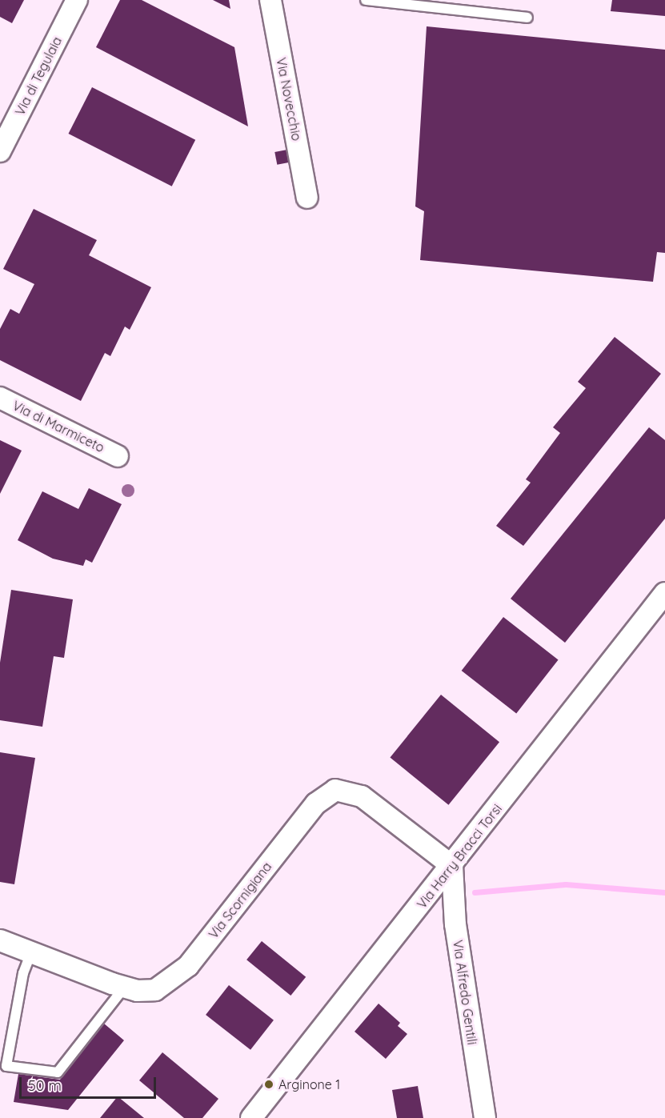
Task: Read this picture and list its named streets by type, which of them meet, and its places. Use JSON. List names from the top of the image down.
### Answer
{
  "streets": {
    "street": [
      "Via di Tegulaia",
      "Via Novecchio",
      "Via di Marmiceto",
      "Via Harry Bracci Torsi",
      "Via Scornigiana",
      "Via Alfredo Gentili"
    ]
  },
  "crossings": [
    ["Via Harry Bracci Torsi", "Via Scornigiana"],
    ["Via Harry Bracci Torsi", "Via Alfredo Gentili"],
    ["Via Scornigiana", "Via Alfredo Gentili"]
  ],
  "places": ["Arginone 1"],
  "scale_bar": "50 m"
}
